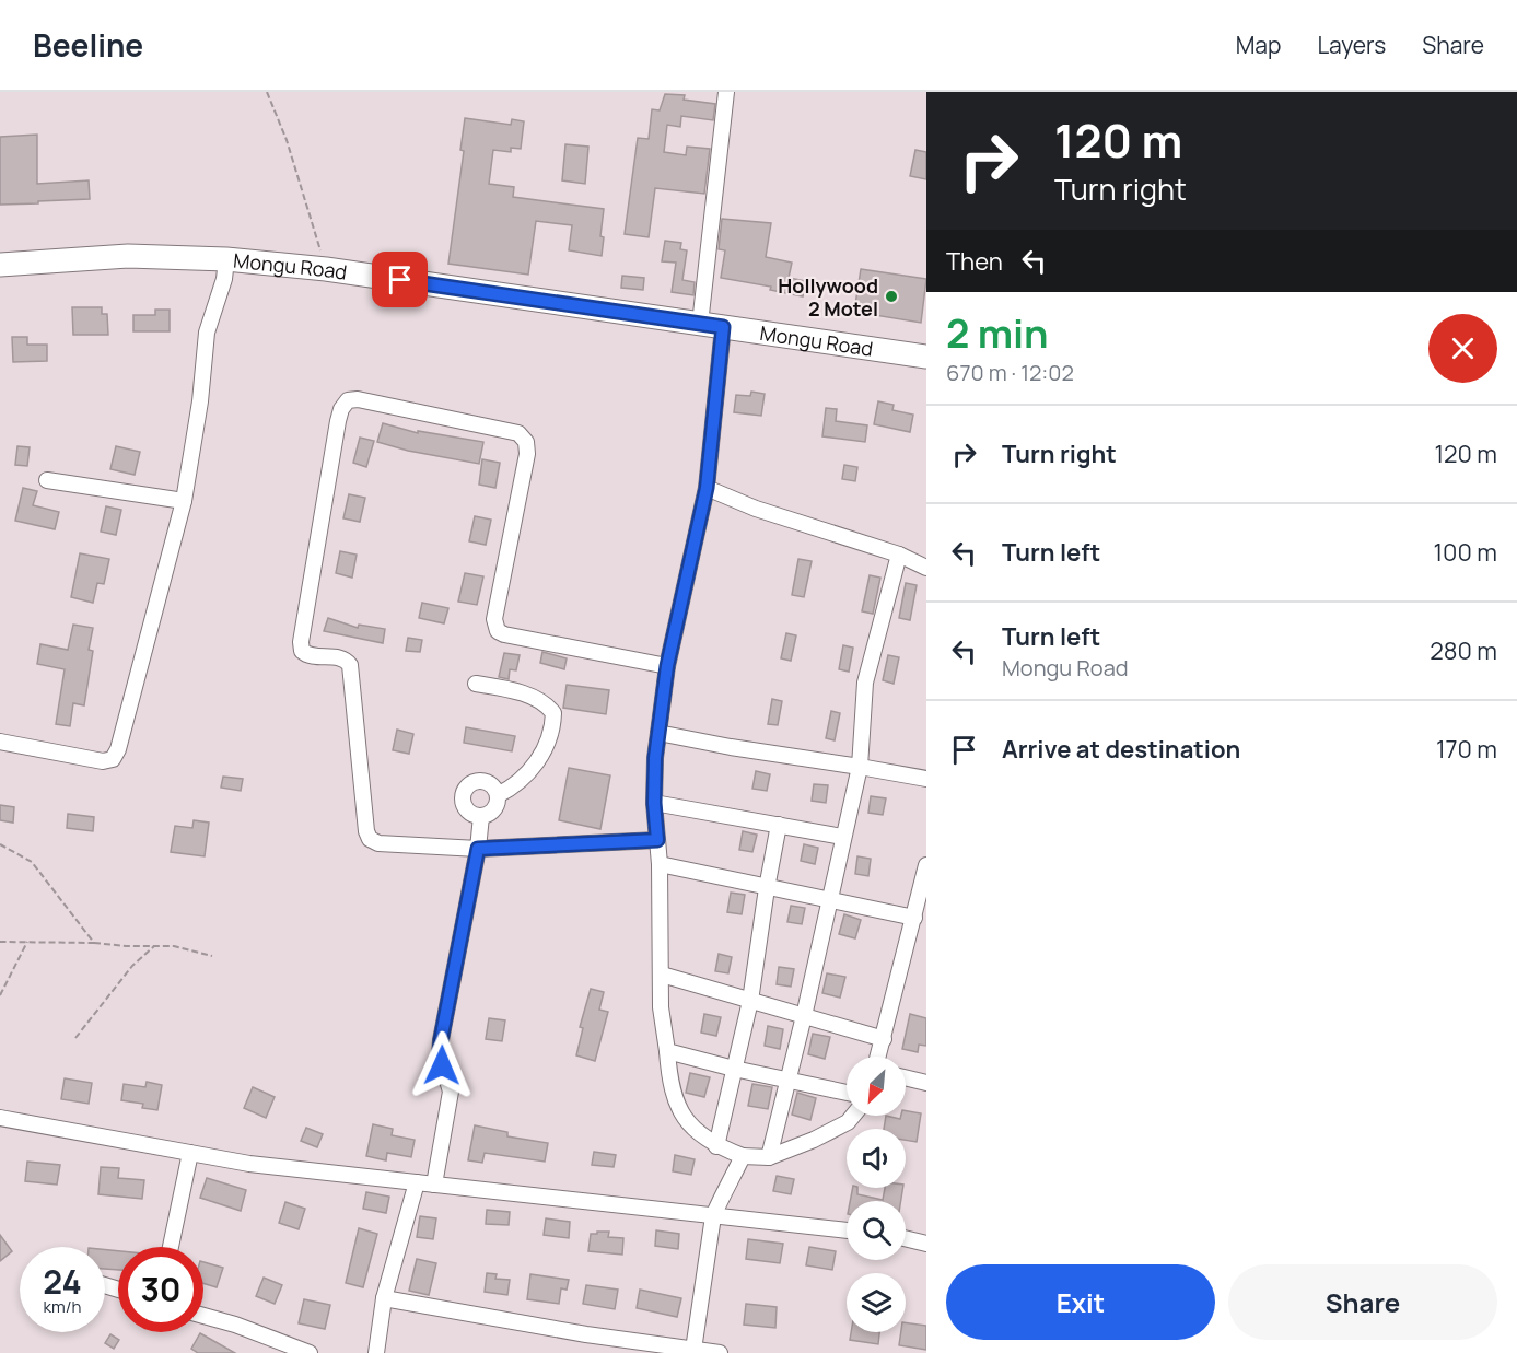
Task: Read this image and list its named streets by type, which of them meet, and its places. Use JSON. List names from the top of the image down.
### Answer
{
  "streets": {
    "main road": ["Mongu Road"]
  },
  "places": ["Hollywood 2 Motel"],
  "north": "bottom left",
  "page": {
    "header": "Beeline",
    "nav": ["Map", "Layers", "Share"],
    "turn": ["120 m", "Turn right"],
    "then": "Then",
    "heading": ["2 min", "670 m · 12:02"],
    "list": [
      {
        "name": "Turn right",
        "value": "120 m"
      },
      {
        "name": "Turn left",
        "value": "100 m"
      },
      {
        "name": "Turn left",
        "note": "Mongu Road",
        "value": "280 m"
      },
      {
        "name": "Arrive at destination",
        "value": "170 m"
      }
    ],
    "speed": "24 km/h",
    "limit": "30",
    "buttons": ["Exit", "Share"]
  }
}
